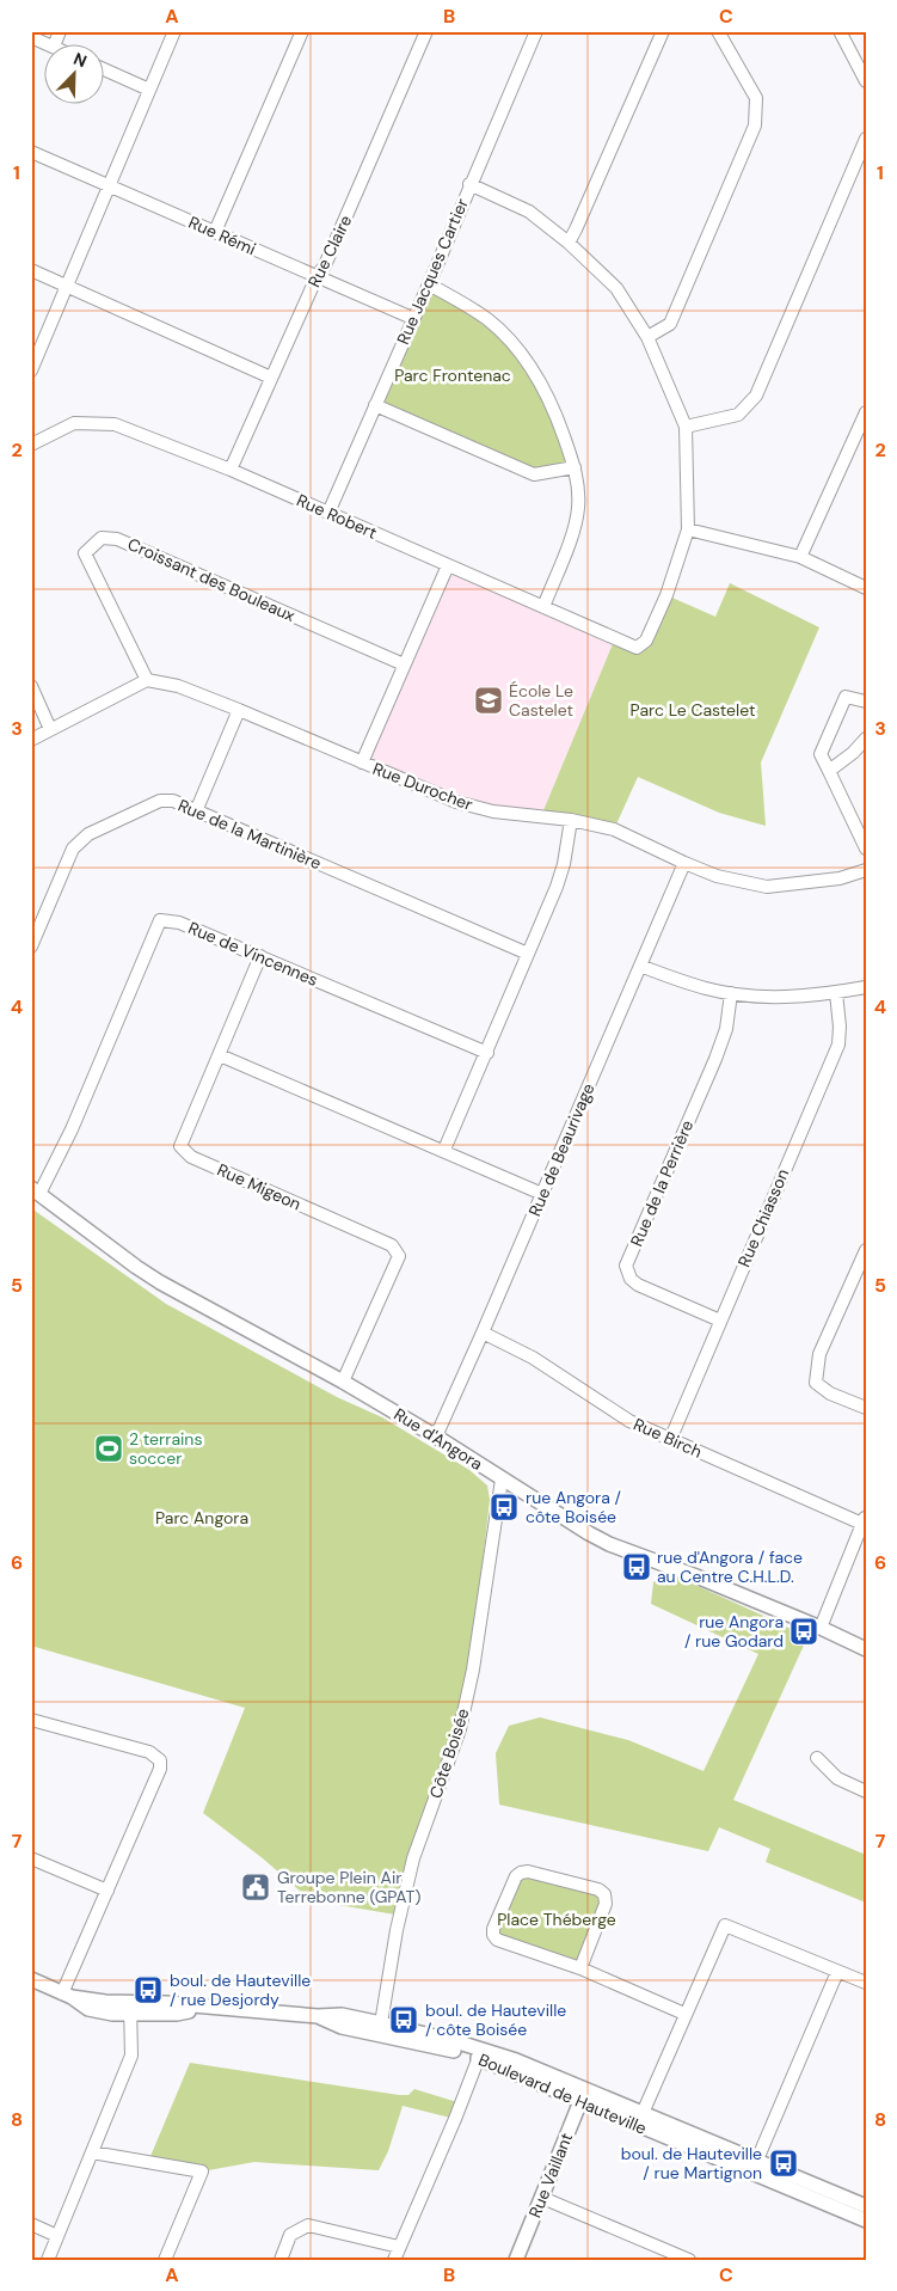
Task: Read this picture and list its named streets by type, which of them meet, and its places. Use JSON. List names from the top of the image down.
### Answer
{
  "streets": {
    "street": [
      "Rue Rémi",
      "Rue Claire",
      "Rue Jacques Cartier",
      "Rue Robert",
      "Croissant des Bouleaux",
      "Rue Durocher",
      "Rue de la Martinière",
      "Rue de Vincennes",
      "Rue de Beaurivage",
      "Rue de la Perrière",
      "Rue Migeon",
      "Rue Chiasson",
      "Rue Birch",
      "Rue d'Angora",
      "Côte Boisée",
      "Boulevard de Hauteville",
      "Rue Vaillant"
    ]
  },
  "crossings": [
    ["Rue Rémi", "Rue Claire"],
    ["Rue Rémi", "Rue Jacques Cartier"],
    ["Rue Claire", "Rue Robert"],
    ["Rue Jacques Cartier", "Rue Robert"],
    ["Croissant des Bouleaux", "Rue Durocher"],
    ["Rue Durocher", "Rue de Beaurivage"],
    ["Rue de Vincennes", "Rue Migeon"],
    ["Rue de Vincennes", "Rue d'Angora"],
    ["Rue de Beaurivage", "Rue Birch"],
    ["Rue de Beaurivage", "Rue d'Angora"],
    ["Rue de la Perrière", "Rue Chiasson"],
    ["Rue Migeon", "Rue d'Angora"],
    ["Rue Chiasson", "Rue Birch"],
    ["Rue d'Angora", "Côte Boisée"],
    ["Côte Boisée", "Boulevard de Hauteville"],
    ["Boulevard de Hauteville", "Rue Vaillant"]
  ],
  "parks": [
    "Parc Frontenac",
    "Parc Le Castelet",
    "Parc Angora",
    "Place Théberge"
  ],
  "places": {
    "school or university": ["École Le Castelet"],
    "sports": ["2 terrains soccer"],
    "bus stop": [
      "rue Angora / côte Boisée",
      "rue d'Angora / face au Centre C.H.L.D.",
      "rue Angora / rue Godard",
      "boul. de Hauteville / rue Desjordy",
      "boul. de Hauteville / côte Boisée",
      "boul. de Hauteville / rue Martignon"
    ],
    "public building": ["Groupe Plein Air Terrebonne (GPAT)"]
  },
  "north": "top right",
  "grid": {
    "columns": ["A", "B", "C"],
    "rows": [
      "1",
      "2",
      "3",
      "4",
      "5",
      "6",
      "7",
      "8"
    ]
  }
}
